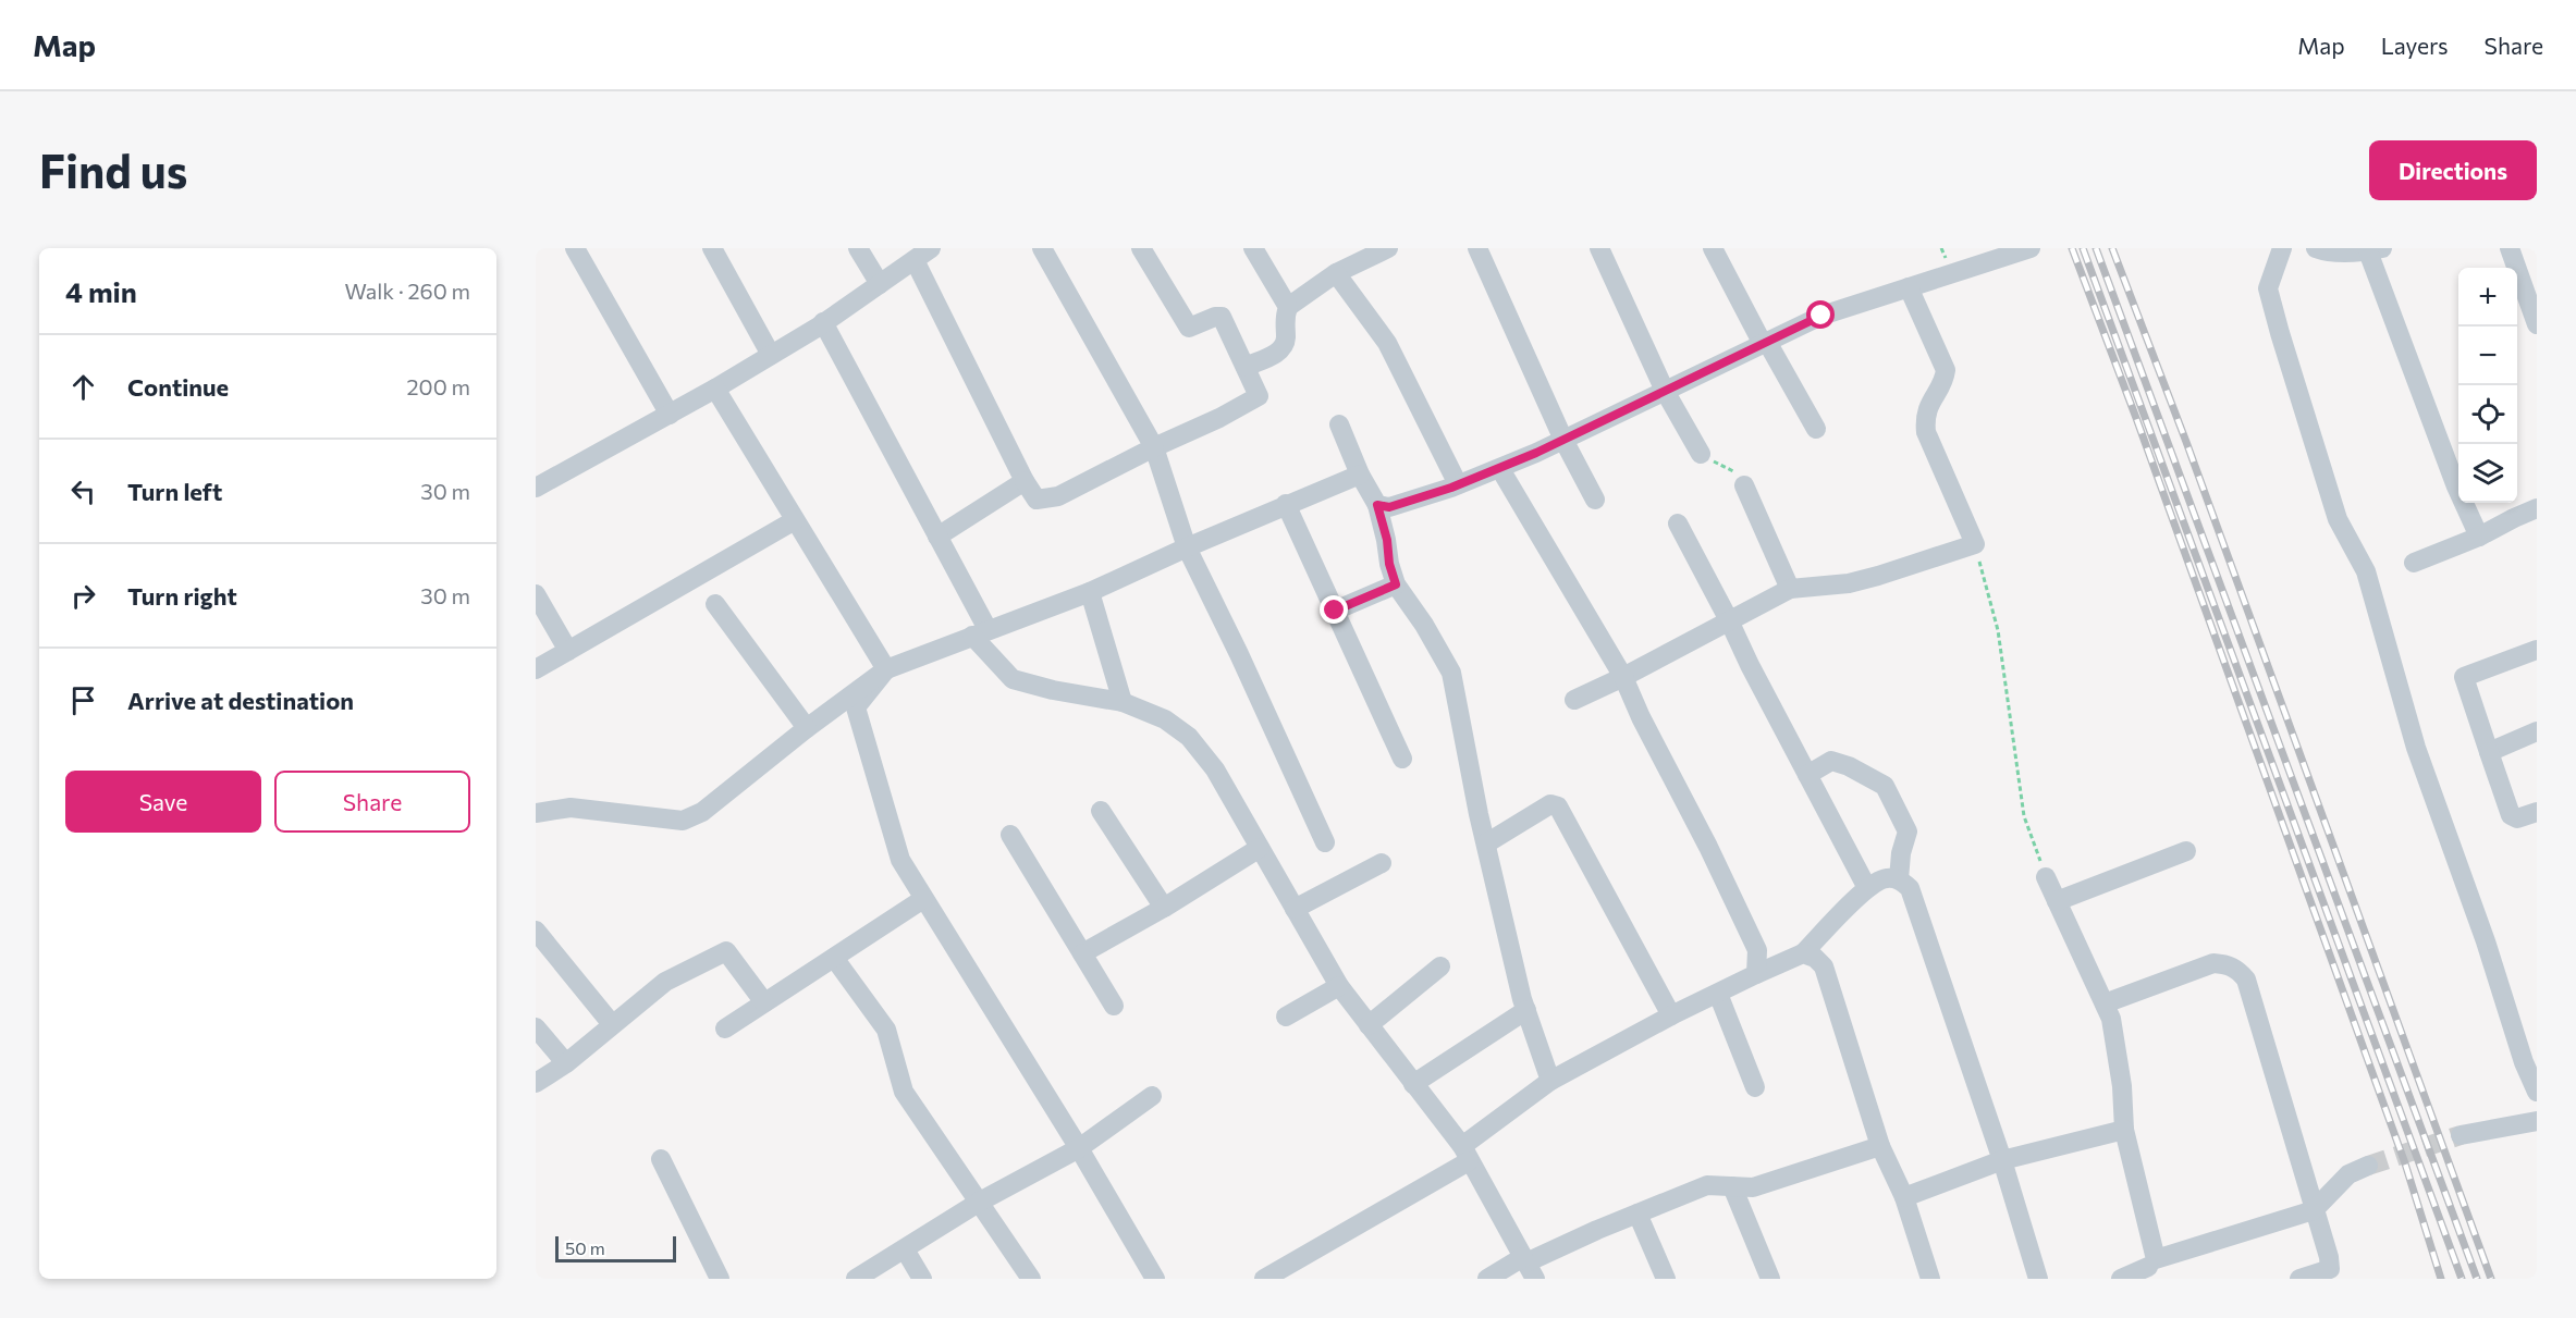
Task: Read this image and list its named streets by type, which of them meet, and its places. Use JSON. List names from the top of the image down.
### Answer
{
  "scale_bar": "50 m",
  "page": {
    "header": "Map",
    "nav": ["Map", "Layers", "Share"],
    "buttons": [
      "Directions",
      ["Save", "Share"]
    ],
    "title": "Find us",
    "heading": ["4 min", "Walk · 260 m"],
    "map_buttons": ["+", "−"],
    "list": [
      ["Continue", "200 m"],
      ["Turn left", "30 m"],
      ["Turn right", "30 m"],
      "Arrive at destination"
    ],
    "scale": "50 m"
  }
}
